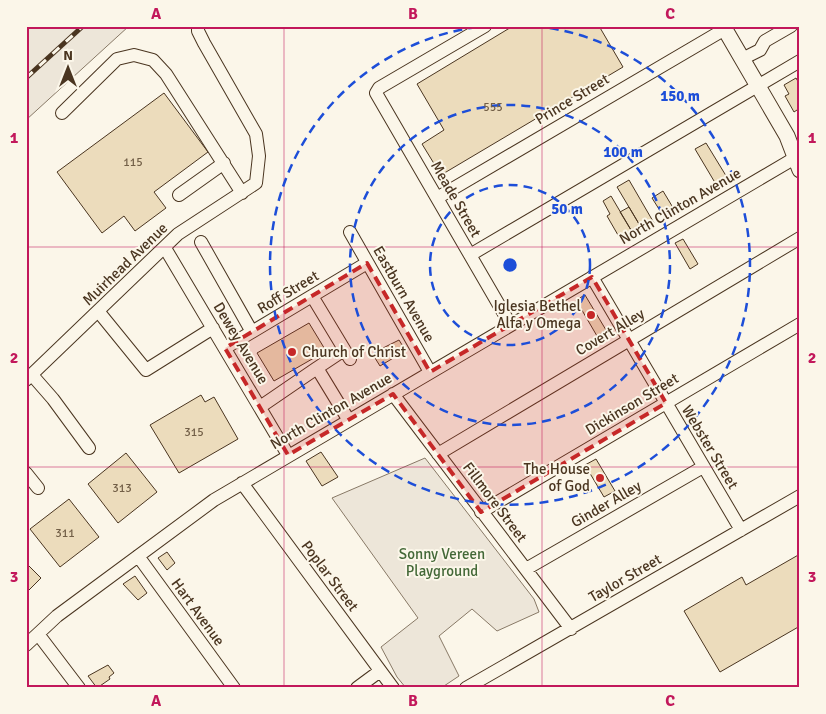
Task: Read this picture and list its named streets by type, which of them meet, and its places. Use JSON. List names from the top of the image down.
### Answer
{
  "streets": {
    "street": [
      "Prince Street",
      "Meade Street",
      "North Clinton Avenue",
      "Muirhead Avenue",
      "Roff Street",
      "Eastburn Avenue",
      "Covert Alley",
      "Dewey Avenue",
      "Dickinson Street",
      "Webster Street",
      "Fillmore Street",
      "Ginder Alley",
      "Poplar Street",
      "Taylor Street",
      "Hart Avenue"
    ]
  },
  "crossings": [
    ["Prince Street", "Meade Street"],
    ["Meade Street", "North Clinton Avenue"],
    ["North Clinton Avenue", "Eastburn Avenue"],
    ["North Clinton Avenue", "Dewey Avenue"],
    ["North Clinton Avenue", "Webster Street"],
    ["North Clinton Avenue", "Fillmore Street"],
    ["North Clinton Avenue", "Poplar Street"],
    ["North Clinton Avenue", "Hart Avenue"],
    ["Muirhead Avenue", "Dewey Avenue"],
    ["Roff Street", "Eastburn Avenue"],
    ["Roff Street", "Dewey Avenue"],
    ["Covert Alley", "Webster Street"],
    ["Covert Alley", "Fillmore Street"],
    ["Dickinson Street", "Webster Street"],
    ["Dickinson Street", "Fillmore Street"],
    ["Webster Street", "Ginder Alley"],
    ["Webster Street", "Taylor Street"],
    ["Fillmore Street", "Ginder Alley"],
    ["Fillmore Street", "Taylor Street"]
  ],
  "parks": ["Sonny Vereen Playground"],
  "places": ["Iglesia Bethel Alfa y Omega", "Church of Christ", "The House of God"],
  "house_numbers": [
    "555",
    "115",
    "315",
    "313",
    "311"
  ],
  "north": "top",
  "grid": {
    "columns": ["A", "B", "C"],
    "rows": ["1", "2", "3"]
  },
  "rings": ["150 m", "100 m", "50 m"]
}
